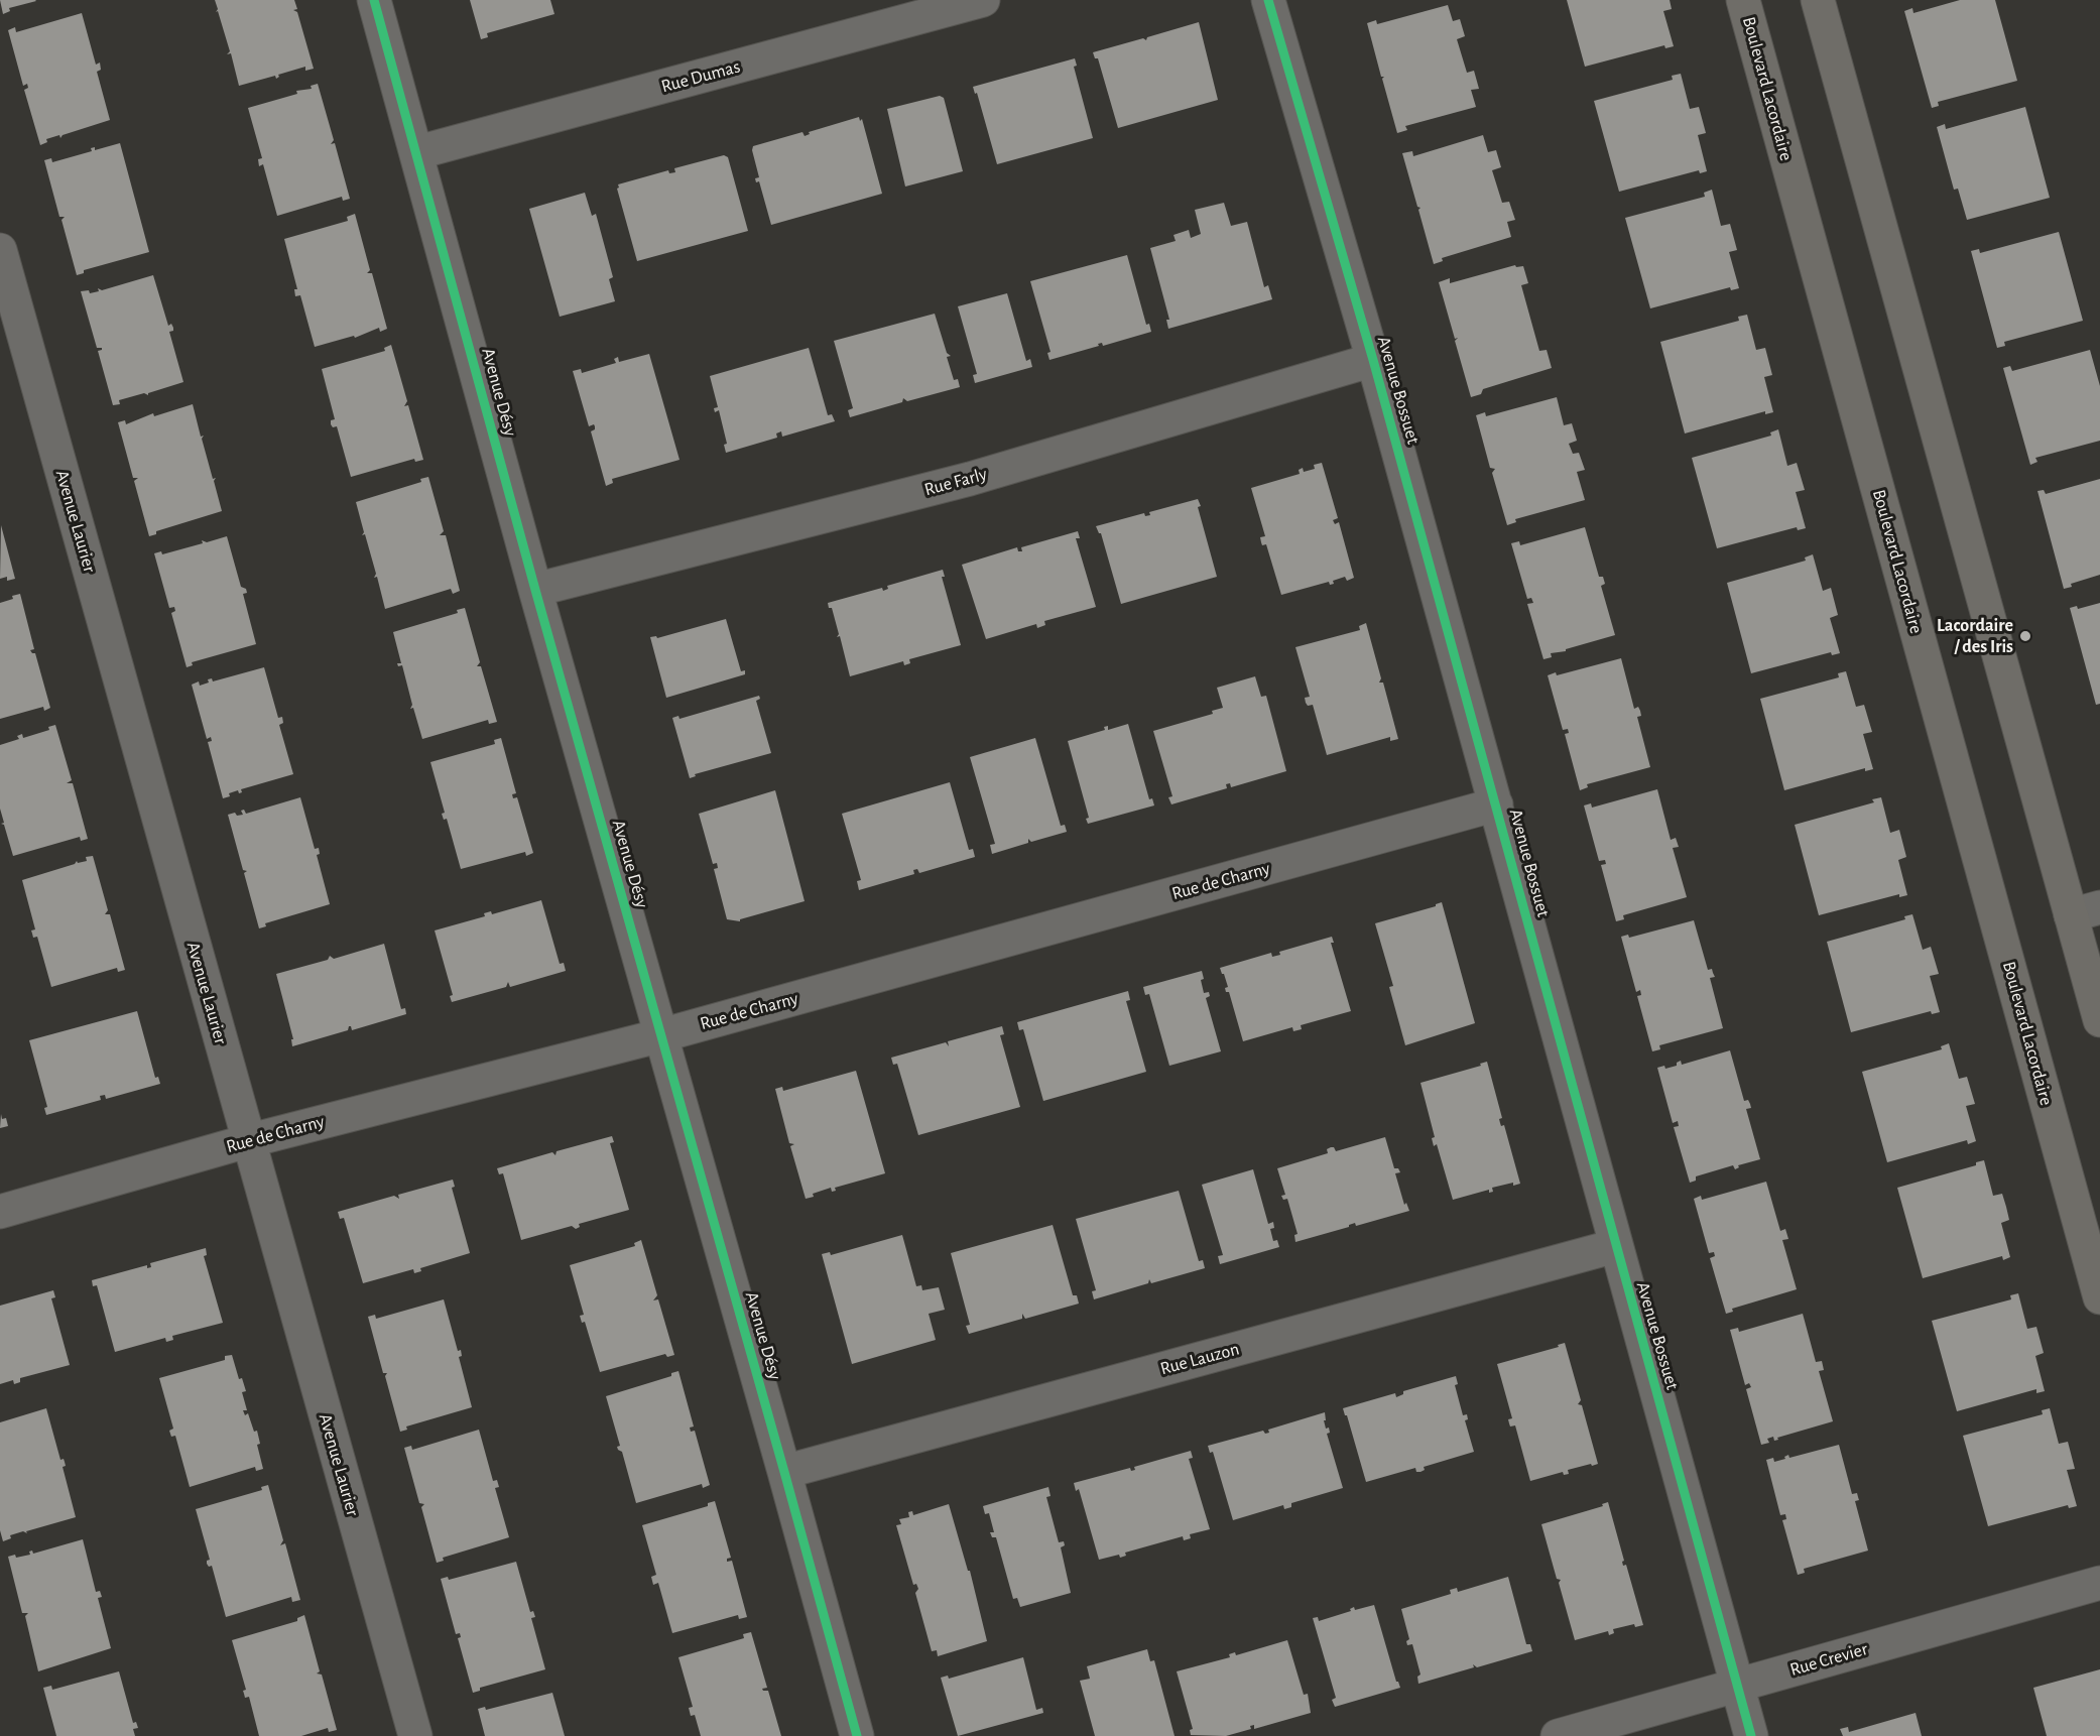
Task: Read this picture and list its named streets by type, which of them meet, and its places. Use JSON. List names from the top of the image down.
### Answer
{
  "streets": {
    "main road": ["Boulevard Lacordaire"],
    "street": [
      "Rue Dumas",
      "Avenue Bossuet",
      "Avenue Désy",
      "Rue Farly",
      "Avenue Laurier",
      "Rue de Charny",
      "Rue Lauzon",
      "Rue Crevier"
    ]
  },
  "crossings": [
    ["Rue Dumas", "Avenue Désy"],
    ["Avenue Bossuet", "Rue Farly"],
    ["Avenue Bossuet", "Rue de Charny"],
    ["Avenue Bossuet", "Rue Lauzon"],
    ["Avenue Bossuet", "Rue Crevier"],
    ["Avenue Désy", "Rue Farly"],
    ["Avenue Désy", "Rue de Charny"],
    ["Avenue Désy", "Rue Lauzon"],
    ["Avenue Laurier", "Rue de Charny"]
  ],
  "places": ["Lacordaire / des Iris"]
}
